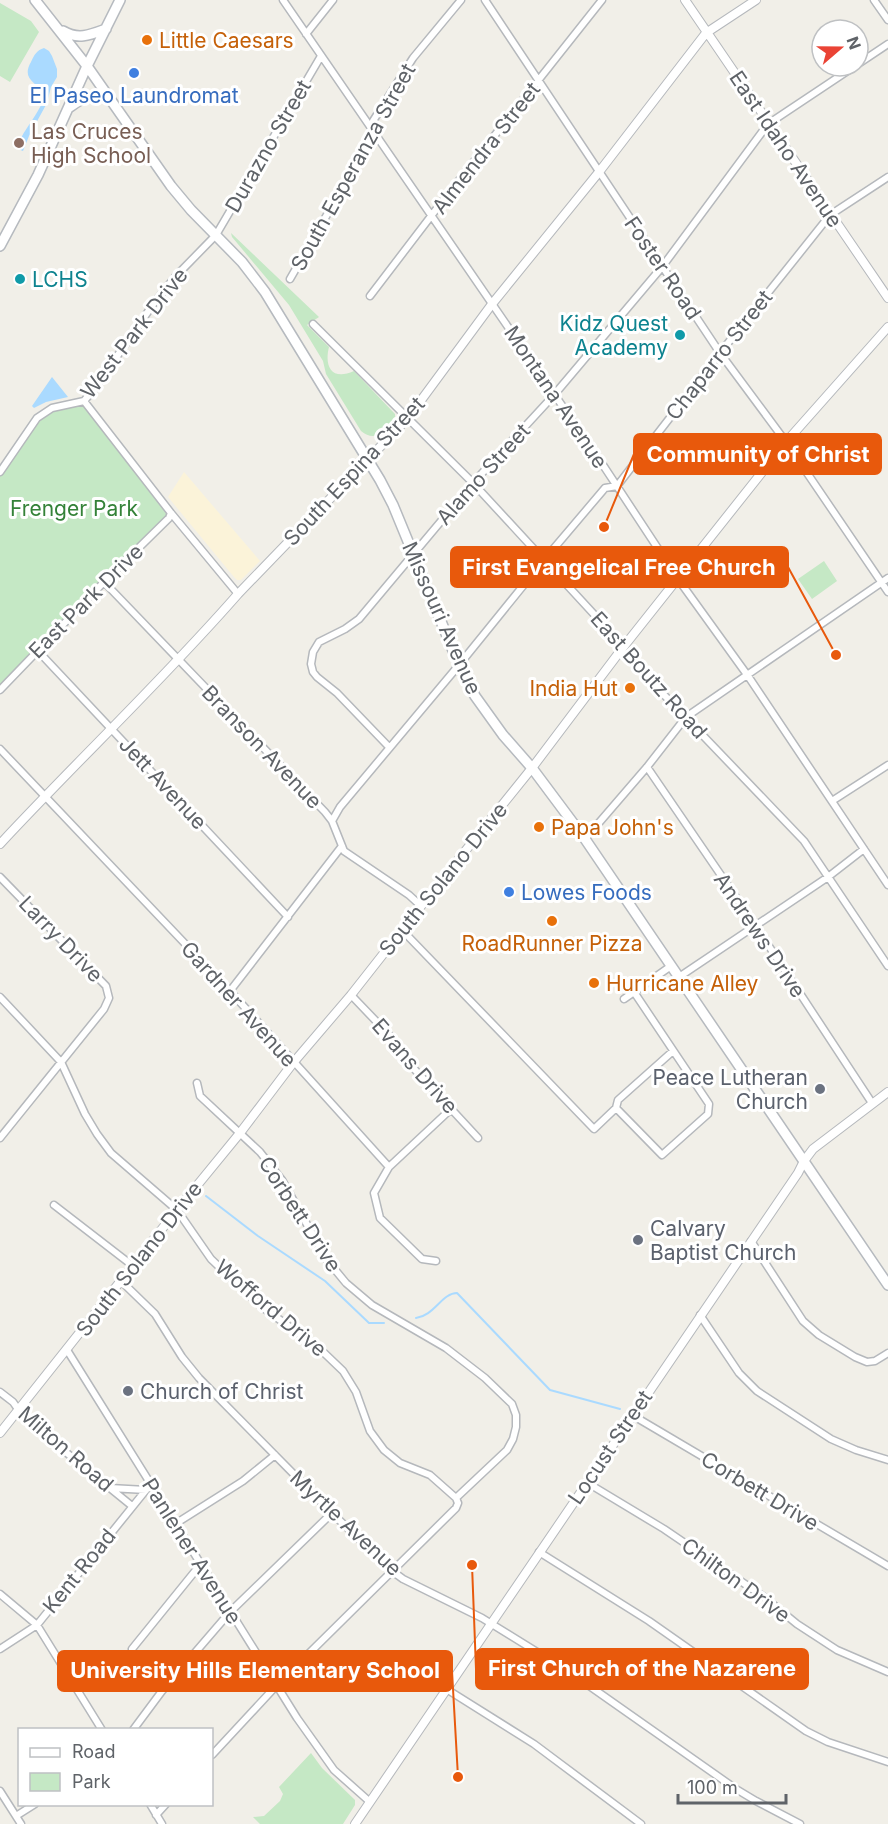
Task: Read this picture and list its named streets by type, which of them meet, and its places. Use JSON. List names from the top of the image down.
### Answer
{
  "streets": {
    "main road": ["Missouri Avenue"],
    "street": [
      "Durazno Street",
      "Almendra Street",
      "East Idaho Avenue",
      "South Esperanza Street",
      "Foster Road",
      "West Park Drive",
      "Chaparro Street",
      "Montana Avenue",
      "South Espina Street",
      "Alamo Street",
      "East Park Drive",
      "East Boutz Road",
      "Branson Avenue",
      "Jett Avenue",
      "South Solano Drive",
      "Andrews Drive",
      "Larry Drive",
      "Gardner Avenue",
      "Evans Drive",
      "Corbett Drive",
      "Wofford Drive",
      "Locust Street",
      "Milton Road",
      "Myrtle Avenue",
      "Panlener Avenue",
      "Kent Road",
      "Chilton Drive"
    ]
  },
  "crossings": [
    ["Durazno Street", "West Park Drive"],
    ["Durazno Street", "Montana Avenue"],
    ["Durazno Street", "Missouri Avenue"],
    ["Almendra Street", "Foster Road"],
    ["Almendra Street", "Montana Avenue"],
    ["East Idaho Avenue", "Chaparro Street"],
    ["East Idaho Avenue", "South Espina Street"],
    ["East Idaho Avenue", "Alamo Street"],
    ["South Esperanza Street", "Montana Avenue"],
    ["Foster Road", "Chaparro Street"],
    ["Foster Road", "South Espina Street"],
    ["Foster Road", "Alamo Street"],
    ["Foster Road", "South Solano Drive"],
    ["West Park Drive", "Missouri Avenue"],
    ["Chaparro Street", "Montana Avenue"],
    ["Chaparro Street", "Alamo Street"],
    ["Chaparro Street", "Missouri Avenue"],
    ["Chaparro Street", "East Boutz Road"],
    ["Chaparro Street", "Branson Avenue"],
    ["Montana Avenue", "South Espina Street"],
    ["Montana Avenue", "Alamo Street"],
    ["Montana Avenue", "South Solano Drive"],
    ["South Espina Street", "Missouri Avenue"],
    ["South Espina Street", "East Boutz Road"],
    ["South Espina Street", "Branson Avenue"],
    ["South Espina Street", "Jett Avenue"],
    ["South Espina Street", "Gardner Avenue"],
    ["Alamo Street", "Missouri Avenue"],
    ["Alamo Street", "East Boutz Road"],
    ["East Park Drive", "Branson Avenue"],
    ["East Park Drive", "Jett Avenue"],
    ["Missouri Avenue", "South Solano Drive"],
    ["Missouri Avenue", "Locust Street"],
    ["East Boutz Road", "South Solano Drive"],
    ["Branson Avenue", "South Solano Drive"],
    ["South Solano Drive", "Gardner Avenue"],
    ["South Solano Drive", "Evans Drive"],
    ["South Solano Drive", "Corbett Drive"],
    ["South Solano Drive", "Wofford Drive"],
    ["South Solano Drive", "Milton Road"],
    ["South Solano Drive", "Myrtle Avenue"],
    ["South Solano Drive", "Panlener Avenue"],
    ["Andrews Drive", "Locust Street"],
    ["Larry Drive", "Wofford Drive"],
    ["Corbett Drive", "Wofford Drive"],
    ["Corbett Drive", "Locust Street"],
    ["Locust Street", "Myrtle Avenue"],
    ["Locust Street", "Panlener Avenue"],
    ["Locust Street", "Chilton Drive"],
    ["Milton Road", "Kent Road"],
    ["Panlener Avenue", "Kent Road"]
  ],
  "parks": ["Frenger Park"],
  "places": [
    "Little Caesars",
    "El Paseo Laundromat",
    "Las Cruces High School",
    "LCHS",
    "Kidz Quest Academy",
    "Community of Christ",
    "First Evangelical Free Church",
    "India Hut",
    "Papa John's",
    "Lowes Foods",
    "RoadRunner Pizza",
    "Hurricane Alley",
    "Peace Lutheran Church",
    "Calvary Baptist Church",
    "Church of Christ",
    "First Church of the Nazarene",
    "University Hills Elementary School"
  ],
  "legend": ["Road", "Park"],
  "scale_bar": "100 m",
  "north": "right"
}
